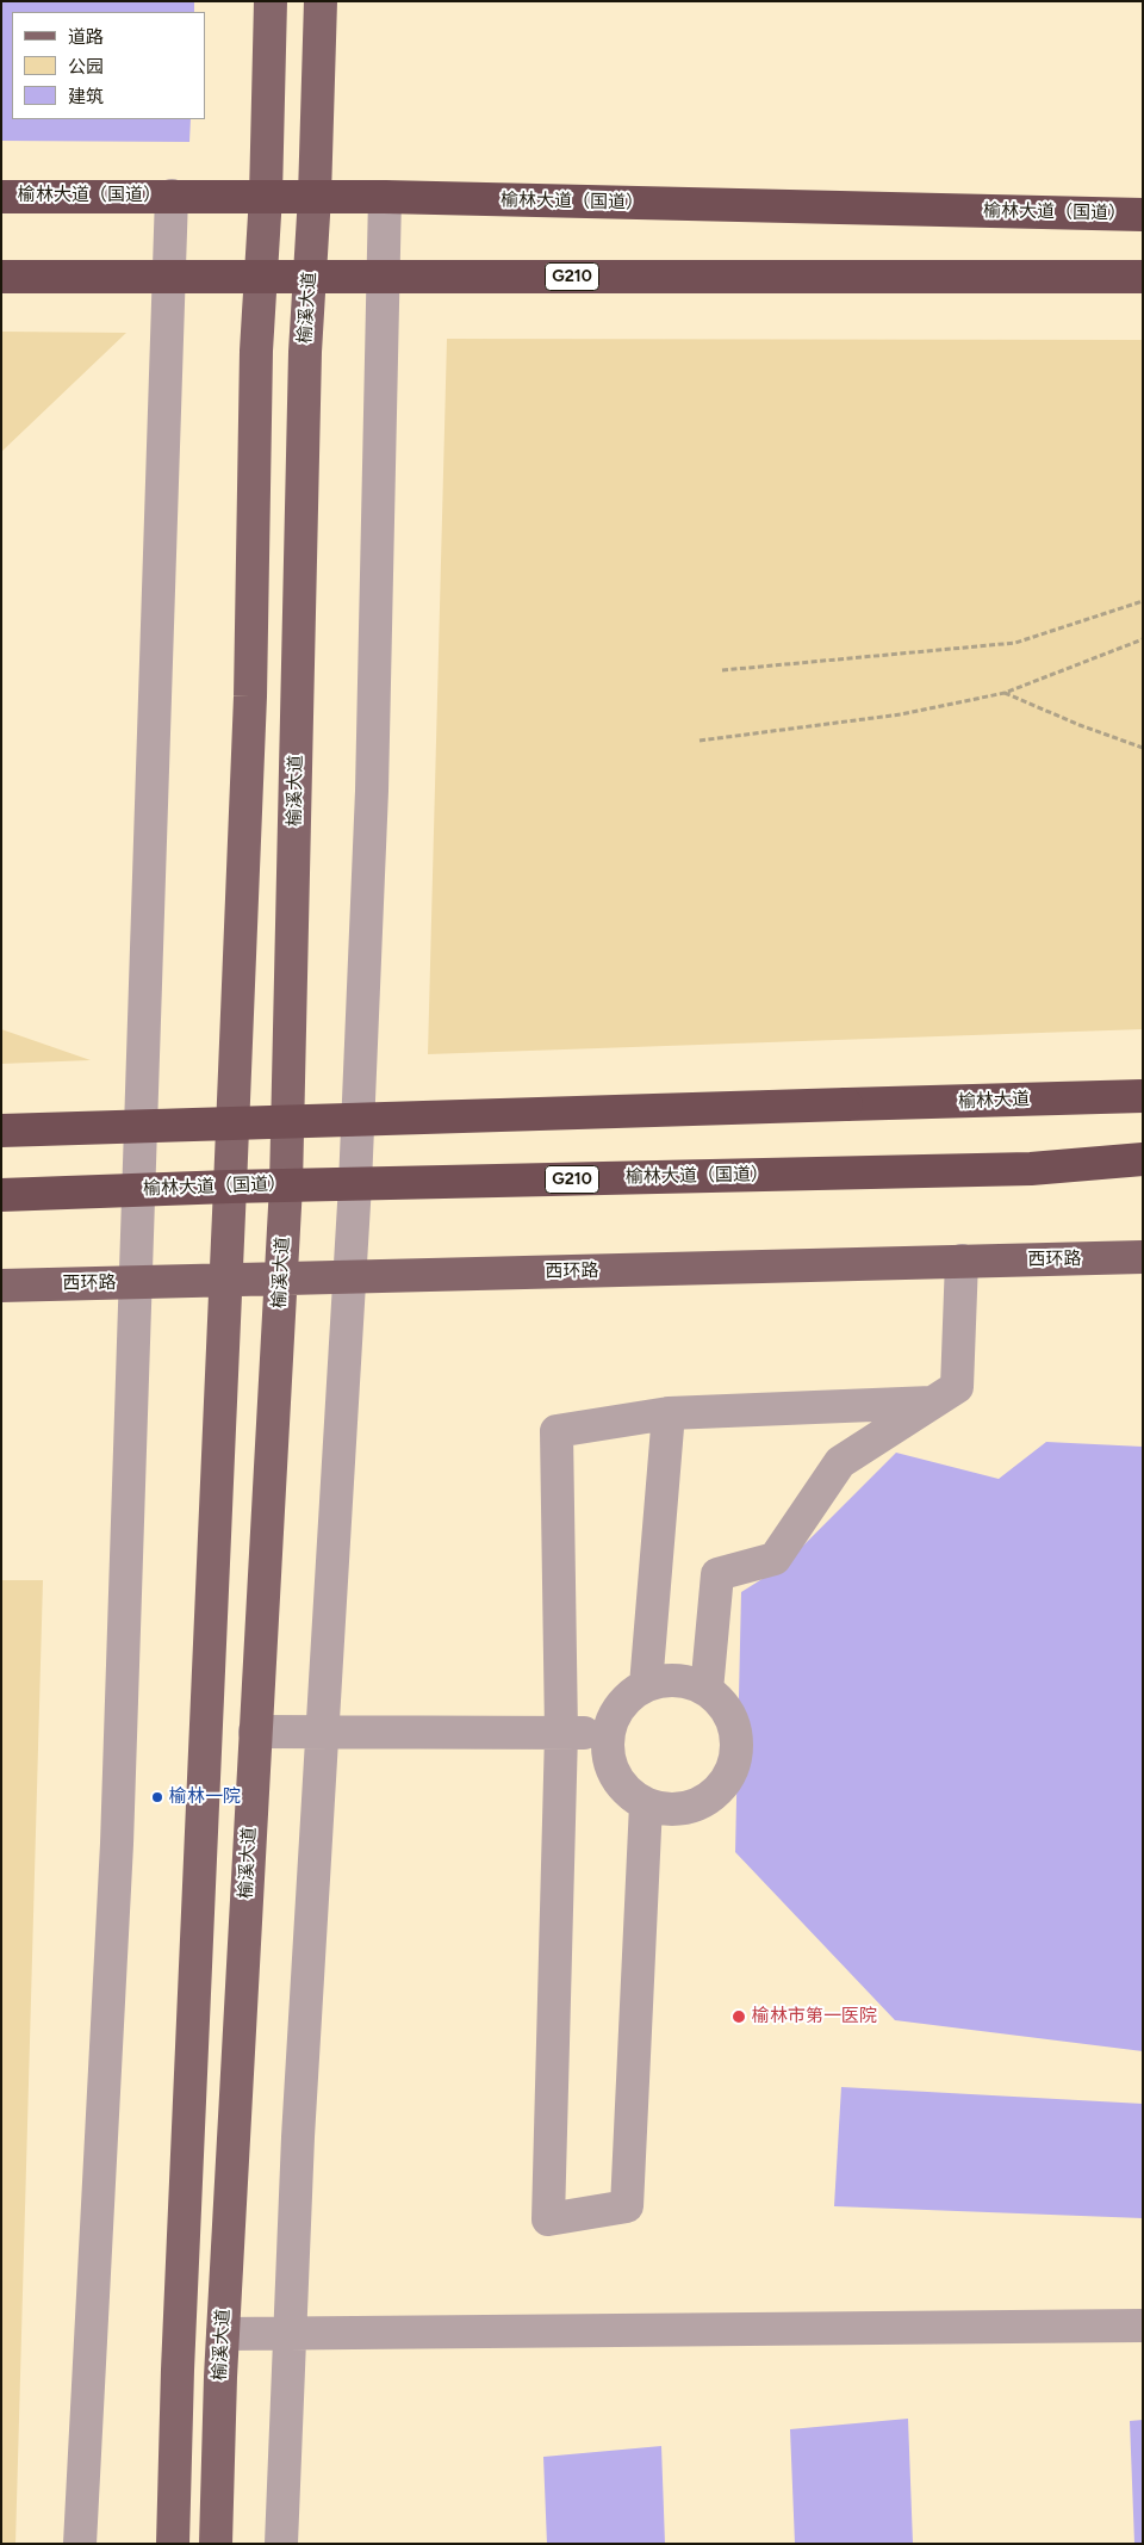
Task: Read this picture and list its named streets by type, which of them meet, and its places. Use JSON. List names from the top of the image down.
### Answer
{
  "streets": {
    "highway": ["榆林大道（国道）", "G210", "榆林大道"],
    "main road": ["榆溪大道", "西环路"]
  },
  "crossings": [
    ["榆林大道（国道）", "榆溪大道"],
    ["榆溪大道", "西环路"]
  ],
  "places": ["榆林一院", "榆林市第一医院"],
  "legend": ["道路", "公园", "建筑"]
}
